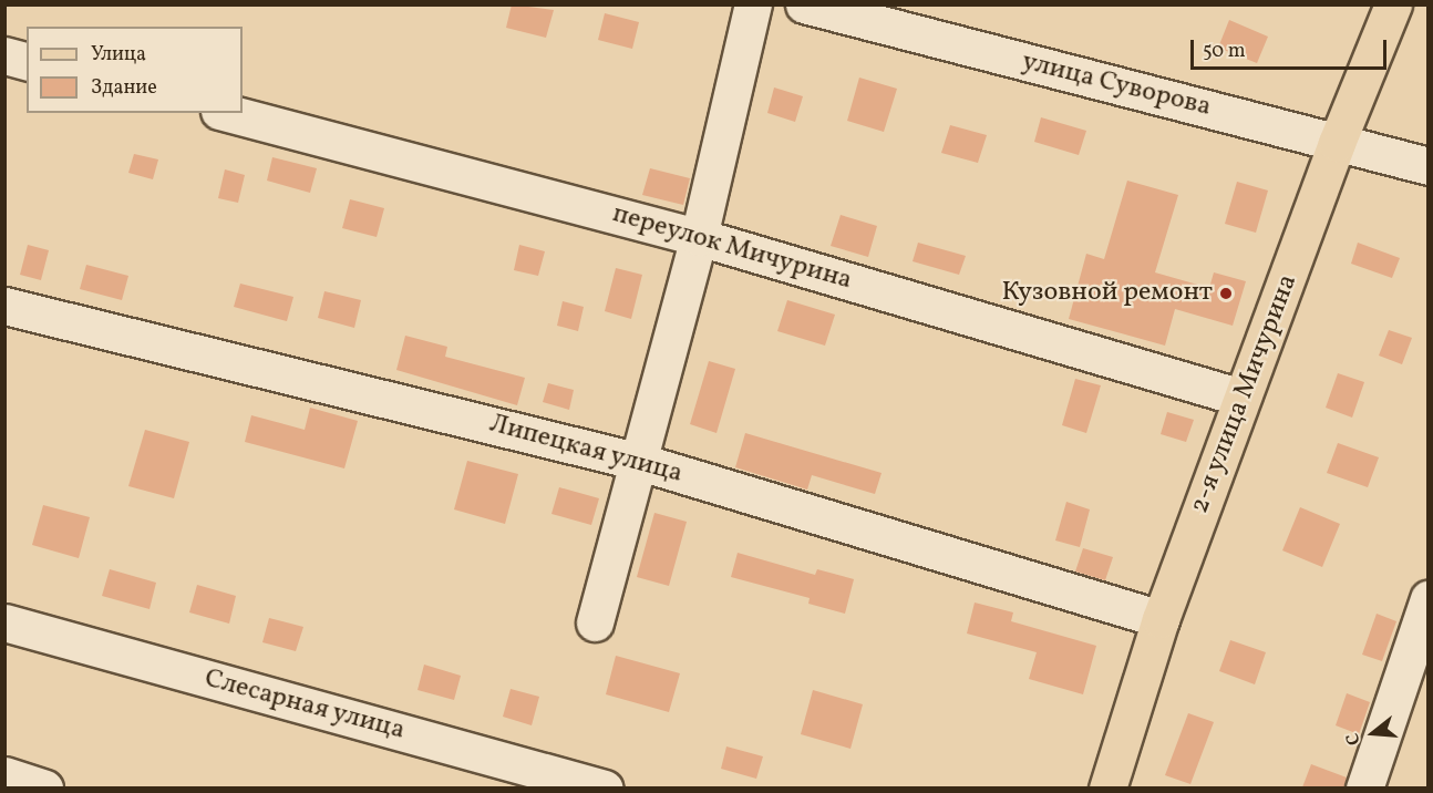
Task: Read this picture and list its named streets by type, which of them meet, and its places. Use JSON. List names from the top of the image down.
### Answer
{
  "streets": {
    "main road": ["2-я улица Мичурина"],
    "street": [
      "улица Суворова",
      "переулок Мичурина",
      "Липецкая улица",
      "Слесарная улица"
    ]
  },
  "crossings": [
    ["улица Суворова", "2-я улица Мичурина"],
    ["переулок Мичурина", "2-я улица Мичурина"],
    ["2-я улица Мичурина", "Липецкая улица"]
  ],
  "places": ["Кузовной ремонт"],
  "legend": ["Улица", "Здание"],
  "scale_bar": "50 m",
  "north": "left"
}
